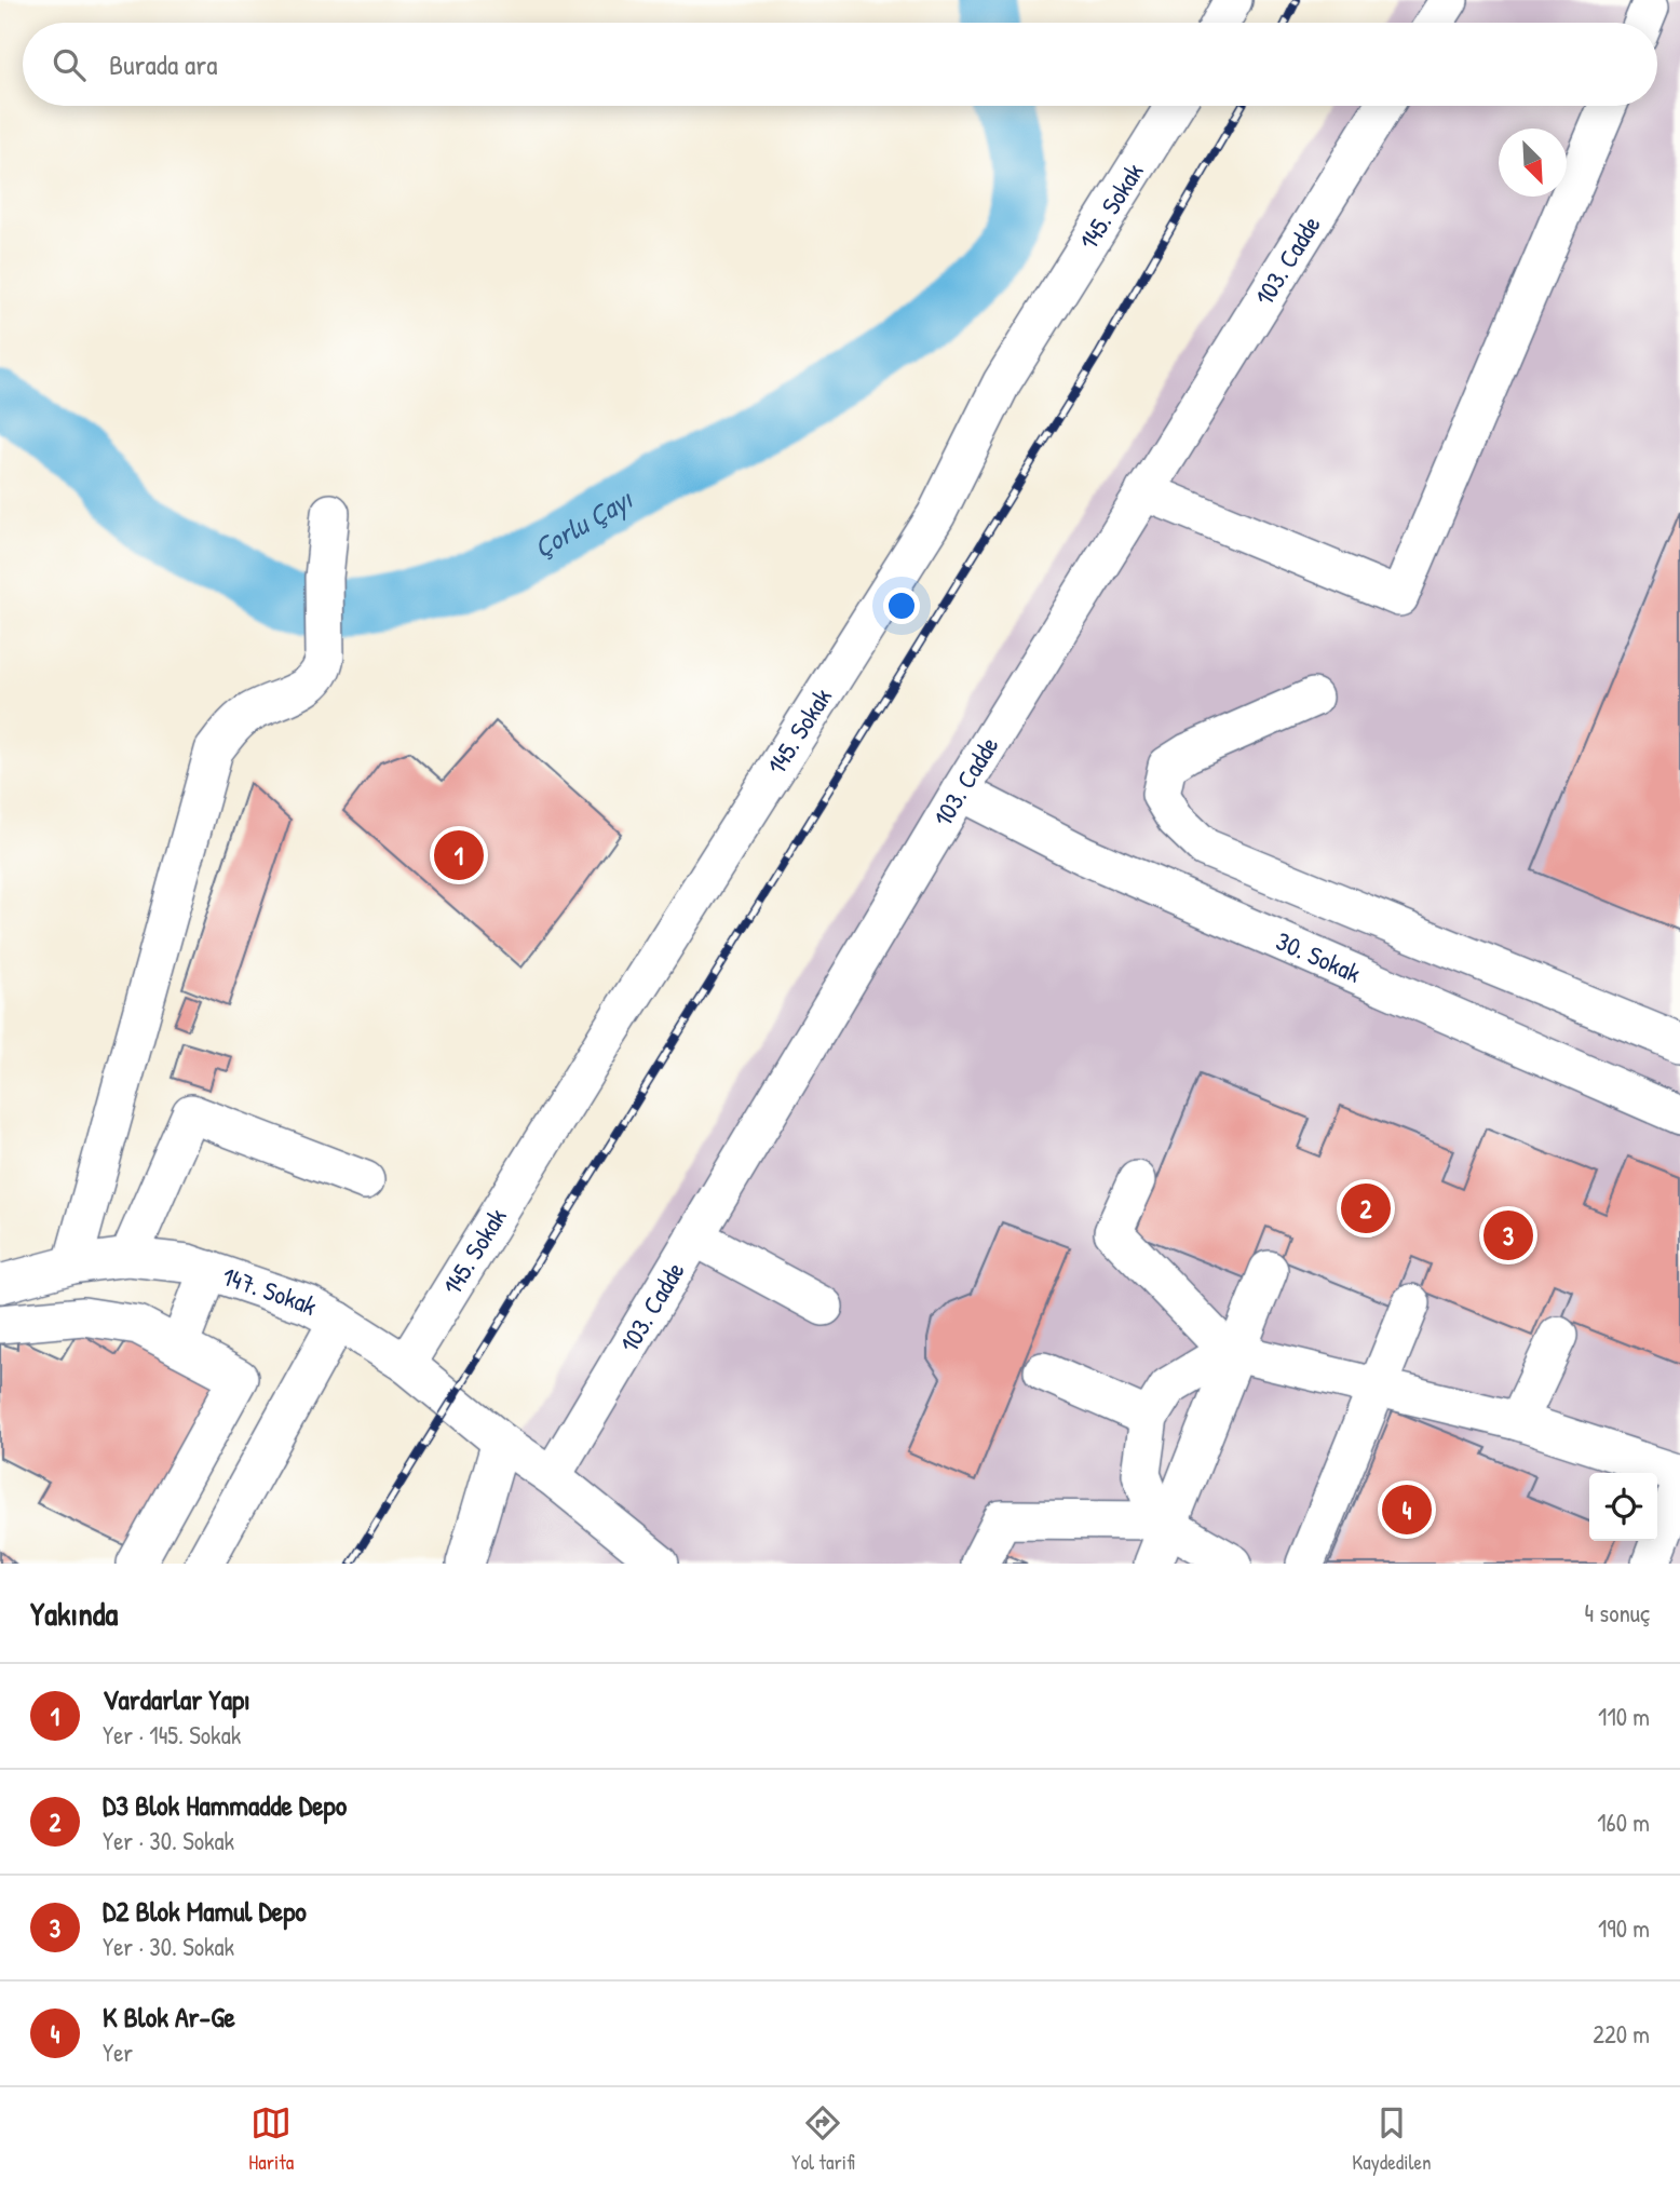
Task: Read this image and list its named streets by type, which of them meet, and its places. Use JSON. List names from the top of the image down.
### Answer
{
  "streets": {
    "street": [
      "145. Sokak",
      "103. Cadde",
      "30. Sokak",
      "147. Sokak"
    ]
  },
  "crossings": [
    ["145. Sokak", "147. Sokak"],
    ["103. Cadde", "30. Sokak"],
    ["103. Cadde", "147. Sokak"]
  ],
  "water": ["Çorlu Çayı"],
  "north": "bottom right",
  "page": {
    "search": "Burada ara",
    "pins": [
      "1",
      "2",
      "3",
      "4"
    ],
    "heading": ["Yakında", "4 sonuç"],
    "list": [
      {
        "mark": "1",
        "name": "Vardarlar Yapı",
        "note": "Yer · 145. Sokak",
        "value": "110 m"
      },
      {
        "mark": "2",
        "name": "D3 Blok Hammadde Depo",
        "note": "Yer · 30. Sokak",
        "value": "160 m"
      },
      {
        "mark": "3",
        "name": "D2 Blok Mamul Depo",
        "note": "Yer · 30. Sokak",
        "value": "190 m"
      },
      {
        "mark": "4",
        "name": "K Blok Ar-Ge",
        "note": "Yer",
        "value": "220 m"
      }
    ],
    "nav": ["Harita", "Yol tarifi", "Kaydedilen"]
  }
}
